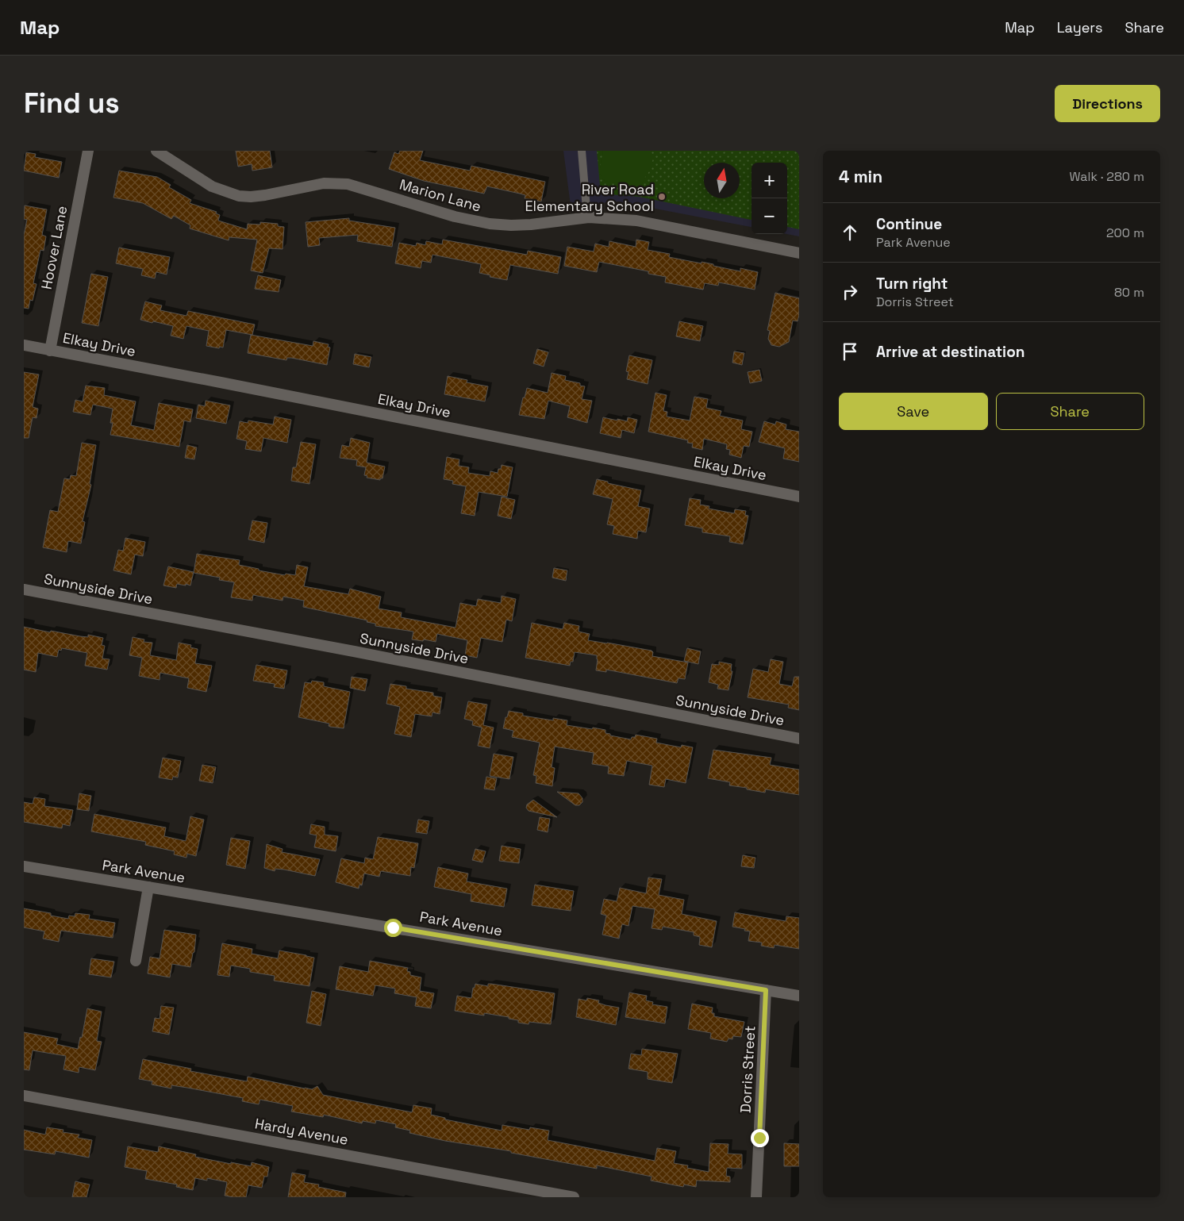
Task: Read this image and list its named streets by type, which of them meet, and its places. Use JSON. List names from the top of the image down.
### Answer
{
  "streets": {
    "street": [
      "Marion Lane",
      "Hoover Lane",
      "Elkay Drive",
      "Sunnyside Drive",
      "Park Avenue",
      "Dorris Street",
      "Hardy Avenue"
    ]
  },
  "crossings": [
    ["Hoover Lane", "Elkay Drive"],
    ["Park Avenue", "Dorris Street"]
  ],
  "places": ["River Road Elementary School"],
  "north": "top",
  "page": {
    "header": "Map",
    "nav": ["Map", "Layers", "Share"],
    "buttons": [
      "Directions",
      ["Save", "Share"]
    ],
    "title": "Find us",
    "heading": ["4 min", "Walk · 280 m"],
    "map_buttons": ["+", "−"],
    "list": [
      ["Continue", "Park Avenue", "200 m"],
      ["Turn right", "Dorris Street", "80 m"],
      "Arrive at destination"
    ]
  }
}
